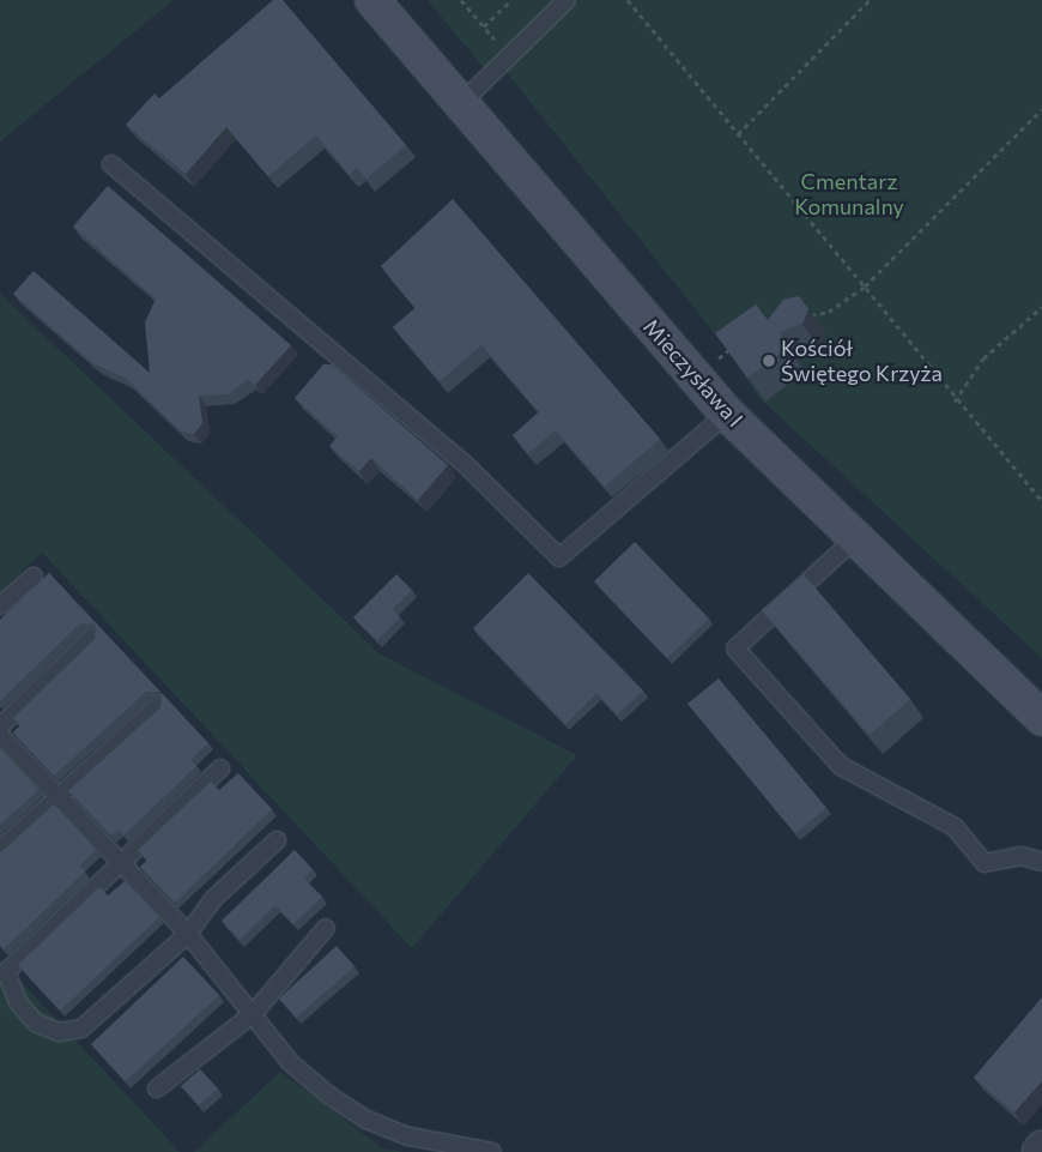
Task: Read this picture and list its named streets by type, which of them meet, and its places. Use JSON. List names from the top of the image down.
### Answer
{
  "streets": {
    "main road": ["Mieczysława I"]
  },
  "parks": ["Cmentarz Komunalny"],
  "places": ["Kościół Świętego Krzyża"]
}
